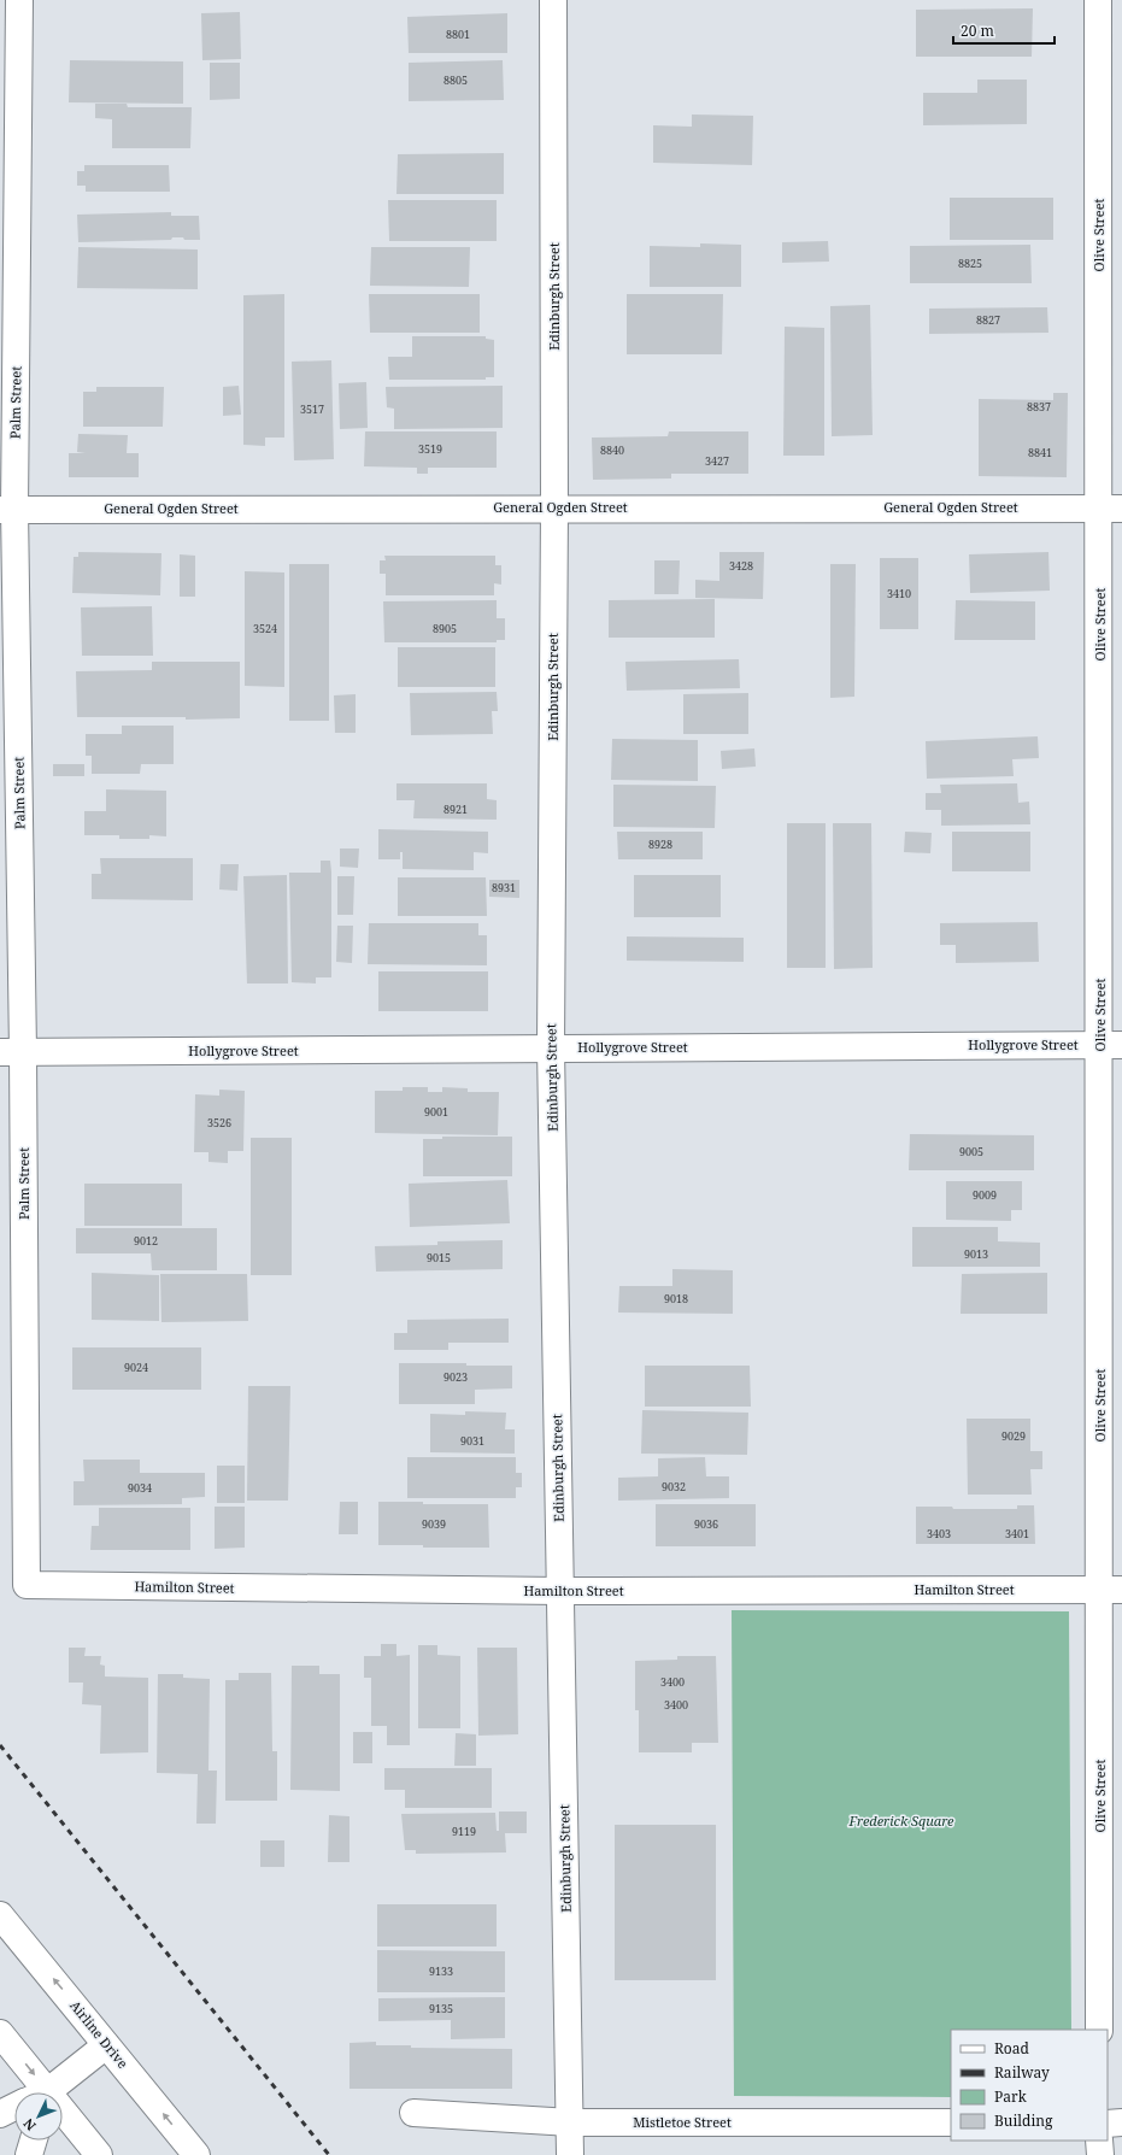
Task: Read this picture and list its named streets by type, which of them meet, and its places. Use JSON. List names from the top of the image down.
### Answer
{
  "streets": {
    "main road": [
      "Olive Street",
      "Edinburgh Street",
      "Palm Street",
      "General Ogden Street",
      "Hollygrove Street",
      "Hamilton Street",
      "Airline Drive",
      "Mistletoe Street"
    ]
  },
  "crossings": [
    ["Olive Street", "General Ogden Street"],
    ["Olive Street", "Hollygrove Street"],
    ["Olive Street", "Hamilton Street"],
    ["Edinburgh Street", "General Ogden Street"],
    ["Edinburgh Street", "Hollygrove Street"],
    ["Edinburgh Street", "Hamilton Street"],
    ["Edinburgh Street", "Mistletoe Street"],
    ["Palm Street", "General Ogden Street"],
    ["Palm Street", "Hollygrove Street"],
    ["Palm Street", "Hamilton Street"]
  ],
  "parks": ["Frederick Square"],
  "house_numbers": [
    "8801",
    "8805",
    "8825",
    "8827",
    "8837",
    "3517",
    "3519",
    "8840",
    "8841",
    "3427",
    "3428",
    "3410",
    "3524",
    "8905",
    "8921",
    "8928",
    "8931",
    "9001",
    "3526",
    "9005",
    "9009",
    "9012",
    "9013",
    "9015",
    "9018",
    "9024",
    "9023",
    "9029",
    "9031",
    "9032",
    "9034",
    "9039",
    "9036",
    "3403",
    "3401",
    "3400",
    "3400",
    "9119",
    "9133",
    "9135"
  ],
  "legend": [
    "Road",
    "Railway",
    "Park",
    "Building"
  ],
  "scale_bar": "20 m",
  "north": "bottom left"
}
